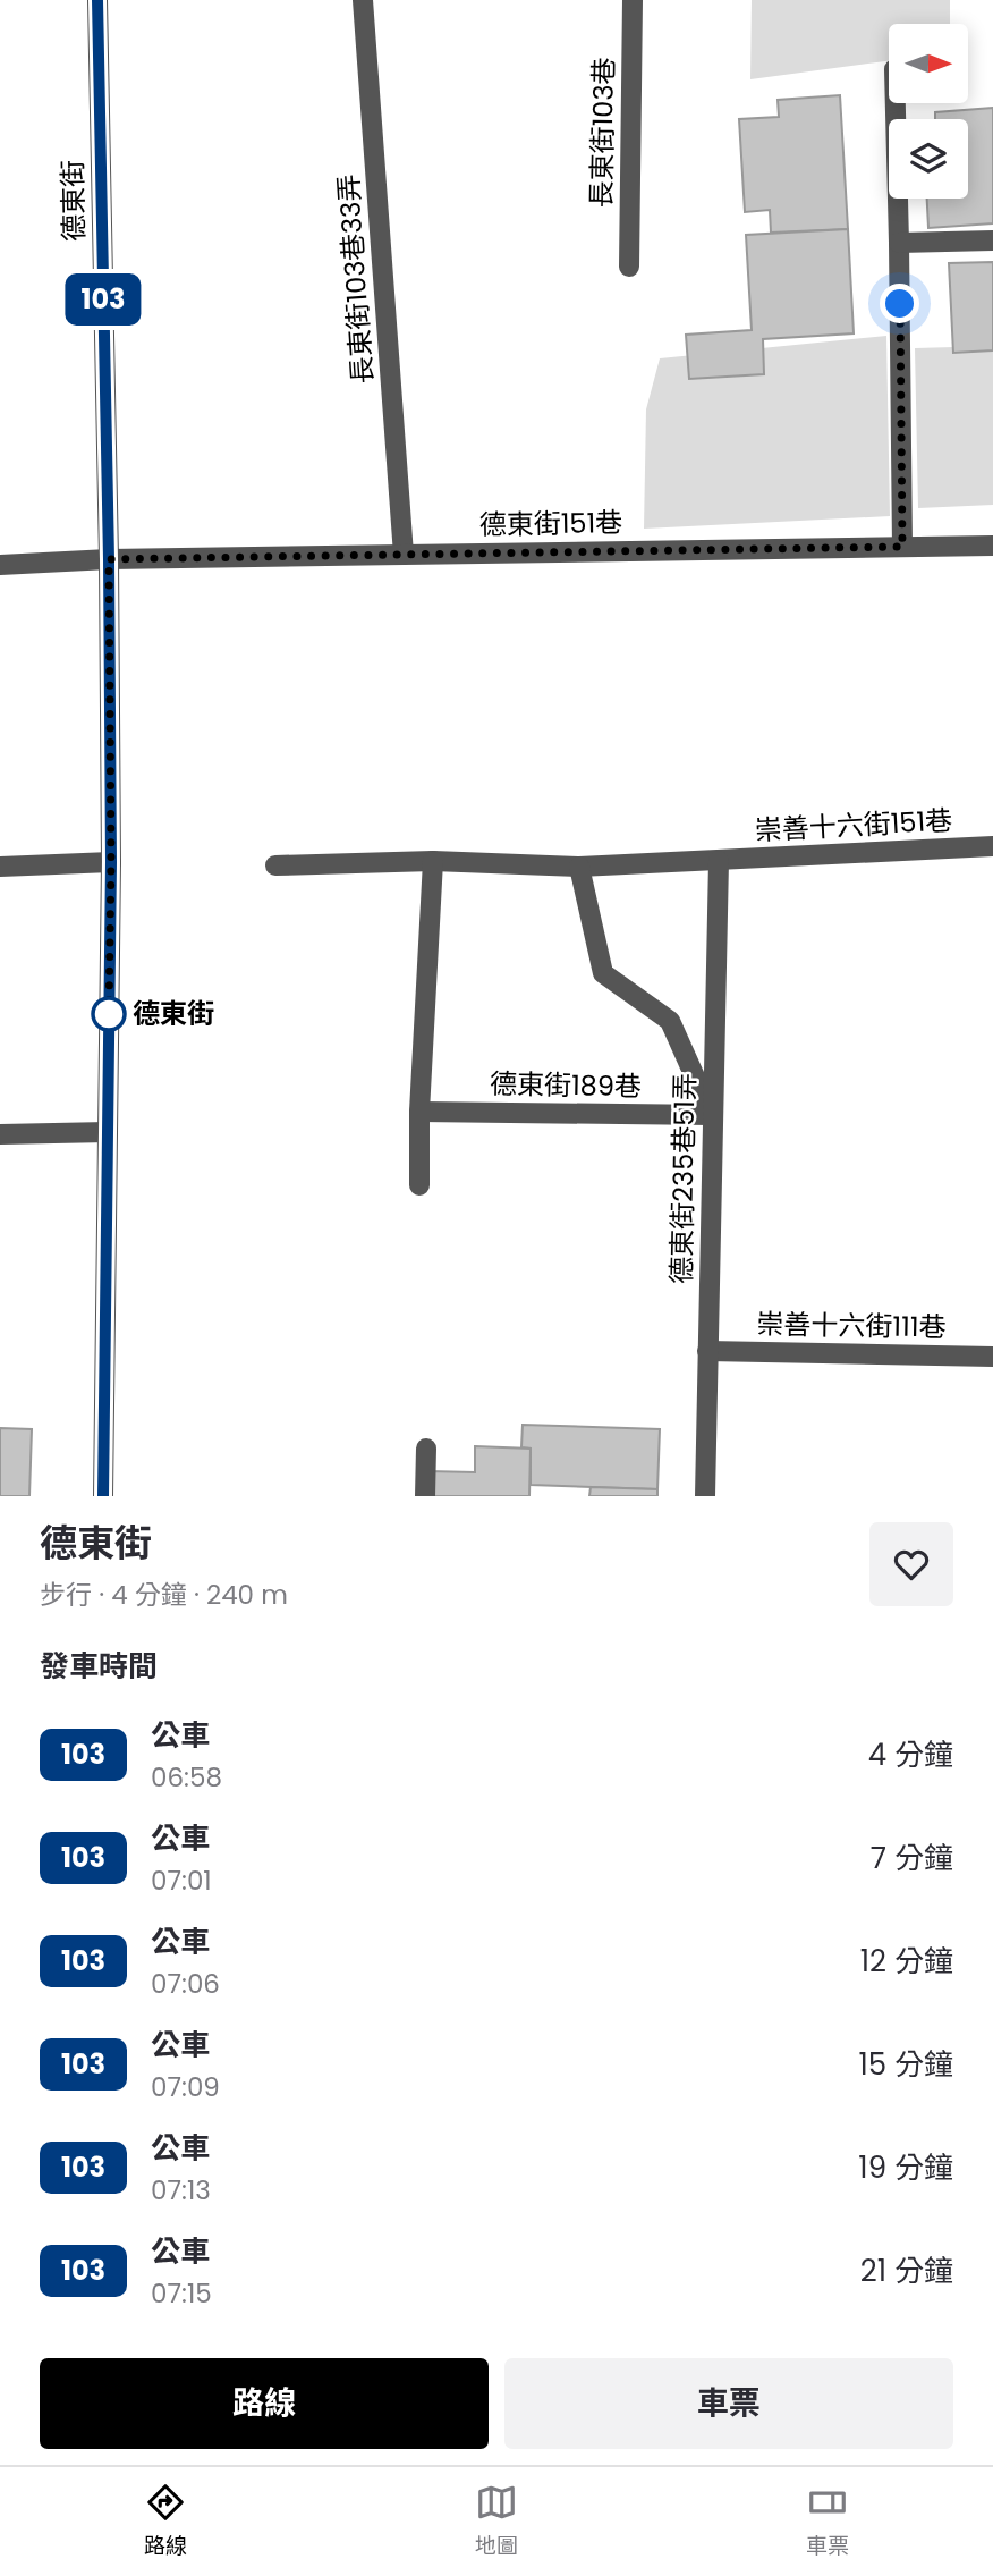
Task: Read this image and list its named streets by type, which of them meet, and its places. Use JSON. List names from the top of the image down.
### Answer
{
  "streets": {
    "street": [
      "長東街103巷",
      "德東街",
      "長東街103巷33弄",
      "德東街151巷",
      "崇善十六街151巷",
      "德東街189巷",
      "德東街235巷51弄",
      "崇善十六街111巷"
    ]
  },
  "crossings": [
    ["德東街", "德東街151巷"],
    ["長東街103巷33弄", "德東街151巷"],
    ["崇善十六街151巷", "德東街235巷51弄"],
    ["德東街189巷", "德東街235巷51弄"],
    ["德東街235巷51弄", "崇善十六街111巷"]
  ],
  "places": ["德東街"],
  "lines": ["bus line 103"],
  "north": "right",
  "page": {
    "on_map": "103",
    "heading": [
      ["德東街", "步行 · 4 分鐘 · 240 m"],
      "發車時間"
    ],
    "list": [
      {
        "mark": "103",
        "name": "公車",
        "note": "06:58",
        "value": "4 分鐘"
      },
      {
        "mark": "103",
        "name": "公車",
        "note": "07:01",
        "value": "7 分鐘"
      },
      {
        "mark": "103",
        "name": "公車",
        "note": "07:06",
        "value": "12 分鐘"
      },
      {
        "mark": "103",
        "name": "公車",
        "note": "07:09",
        "value": "15 分鐘"
      },
      {
        "mark": "103",
        "name": "公車",
        "note": "07:13",
        "value": "19 分鐘"
      },
      {
        "mark": "103",
        "name": "公車",
        "note": "07:15",
        "value": "21 分鐘"
      }
    ],
    "buttons": ["路線", "車票"],
    "tabs": ["路線", "地圖", "車票"]
  }
}
